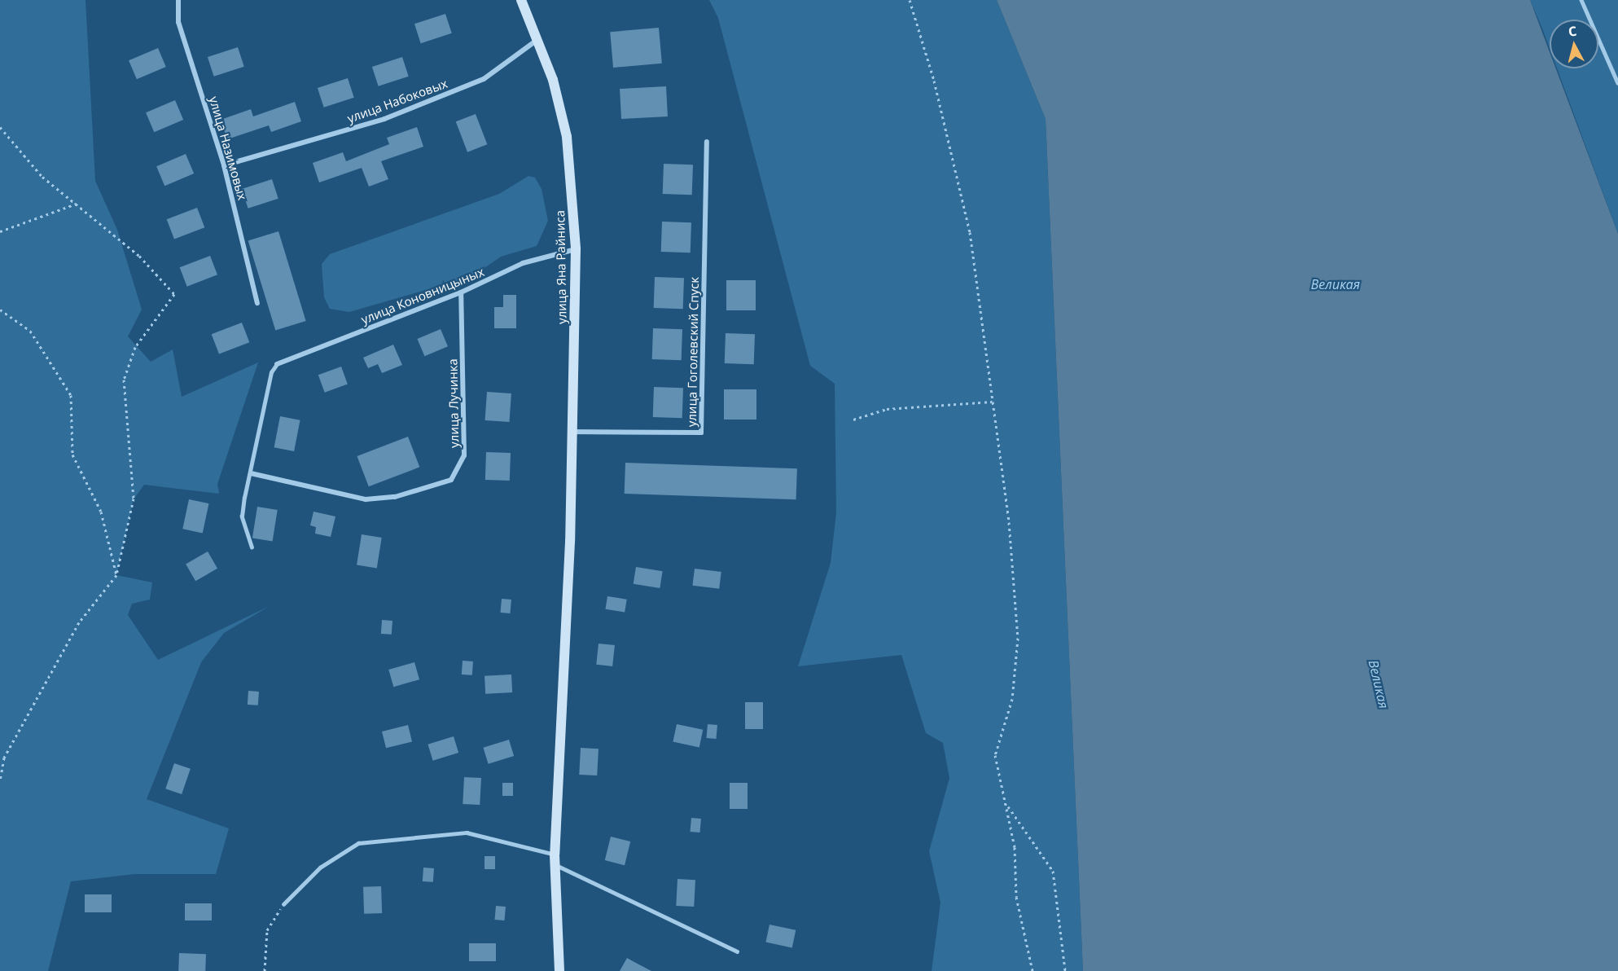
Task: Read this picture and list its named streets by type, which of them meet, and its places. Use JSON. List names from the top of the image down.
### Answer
{
  "streets": {
    "street": [
      "улица Набоковых",
      "улица Назимовых",
      "улица Яна Райниса",
      "улица Коновницыных",
      "улица Гоголевский Спуск",
      "улица Лучинка"
    ]
  },
  "crossings": [
    ["улица Набоковых", "улица Назимовых"],
    ["улица Набоковых", "улица Яна Райниса"],
    ["улица Яна Райниса", "улица Коновницыных"],
    ["улица Яна Райниса", "улица Гоголевский Спуск"],
    ["улица Коновницыных", "улица Лучинка"]
  ],
  "water": ["Великая"],
  "north": "top"
}
